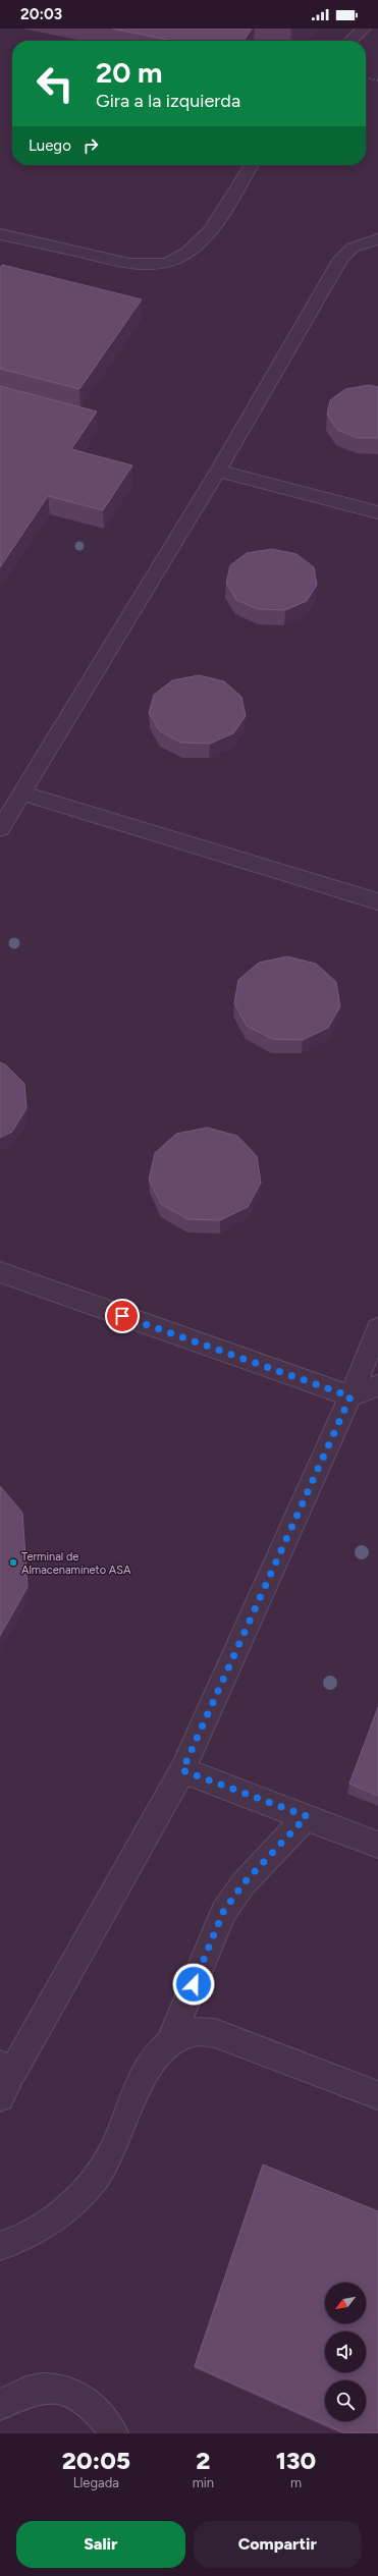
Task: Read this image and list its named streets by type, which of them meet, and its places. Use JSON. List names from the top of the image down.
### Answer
{
  "places": ["Terminal de Almacenamineto ASA"],
  "north": "bottom left",
  "page": {
    "status": "20:03",
    "turn": ["20 m", "Gira a la izquierda"],
    "then": "Luego",
    "eta": [
      "20:05",
      "Llegada",
      "2",
      "min",
      "130",
      "m"
    ],
    "buttons": ["Salir", "Compartir"]
  }
}
